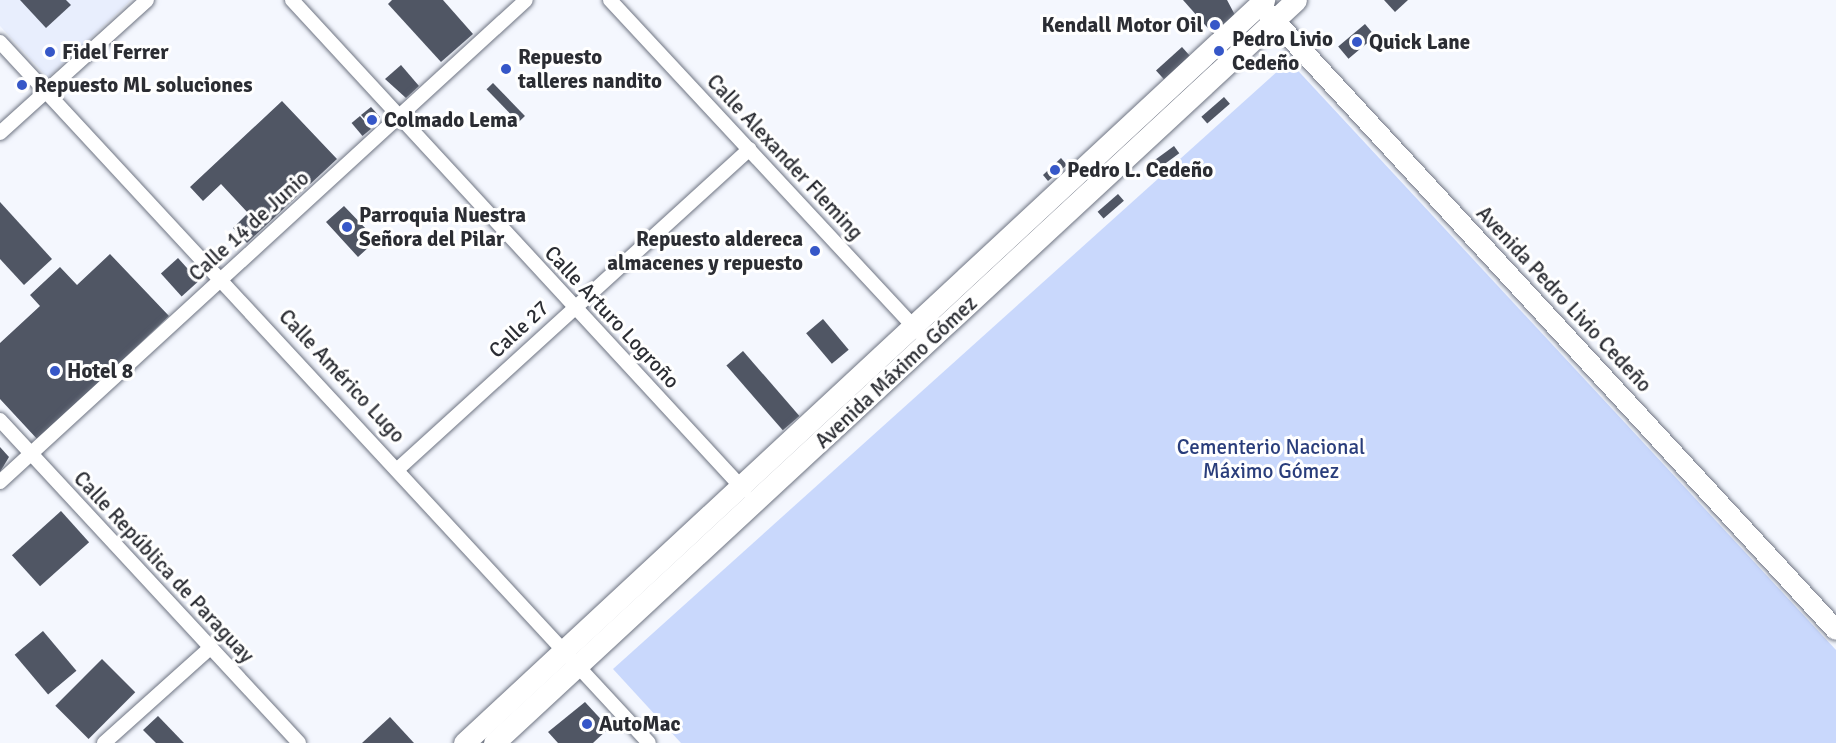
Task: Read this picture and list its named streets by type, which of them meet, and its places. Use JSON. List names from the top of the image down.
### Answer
{
  "streets": {
    "main road": ["Avenida Pedro Livio Cedeño", "Avenida Máximo Gómez"],
    "street": [
      "Calle Alexander Fleming",
      "Calle 14 de Junio",
      "Calle Arturo Logroño",
      "Calle 27",
      "Calle Américo Lugo",
      "Calle República de Paraguay"
    ]
  },
  "crossings": [
    ["Calle Alexander Fleming", "Calle 27"],
    ["Calle Alexander Fleming", "Avenida Máximo Gómez"],
    ["Calle 14 de Junio", "Calle Arturo Logroño"],
    ["Calle 14 de Junio", "Calle Américo Lugo"],
    ["Calle 14 de Junio", "Calle República de Paraguay"],
    ["Avenida Pedro Livio Cedeño", "Avenida Máximo Gómez"],
    ["Calle Arturo Logroño", "Calle 27"],
    ["Calle Arturo Logroño", "Avenida Máximo Gómez"],
    ["Calle 27", "Calle Américo Lugo"],
    ["Avenida Máximo Gómez", "Calle Américo Lugo"]
  ],
  "parks": ["Cementerio Nacional Máximo Gómez"],
  "places": [
    "Kendall Motor Oil",
    "Quick Lane",
    "Pedro Livio Cedeño",
    "Fidel Ferrer",
    "Repuesto talleres nandito",
    "Repuesto ML soluciones",
    "Colmado Lema",
    "Pedro L. Cedeño",
    "Parroquia Nuestra Señora del Pilar",
    "Repuesto aldereca almacenes y repuesto",
    "Hotel 8",
    "AutoMac"
  ]
}
